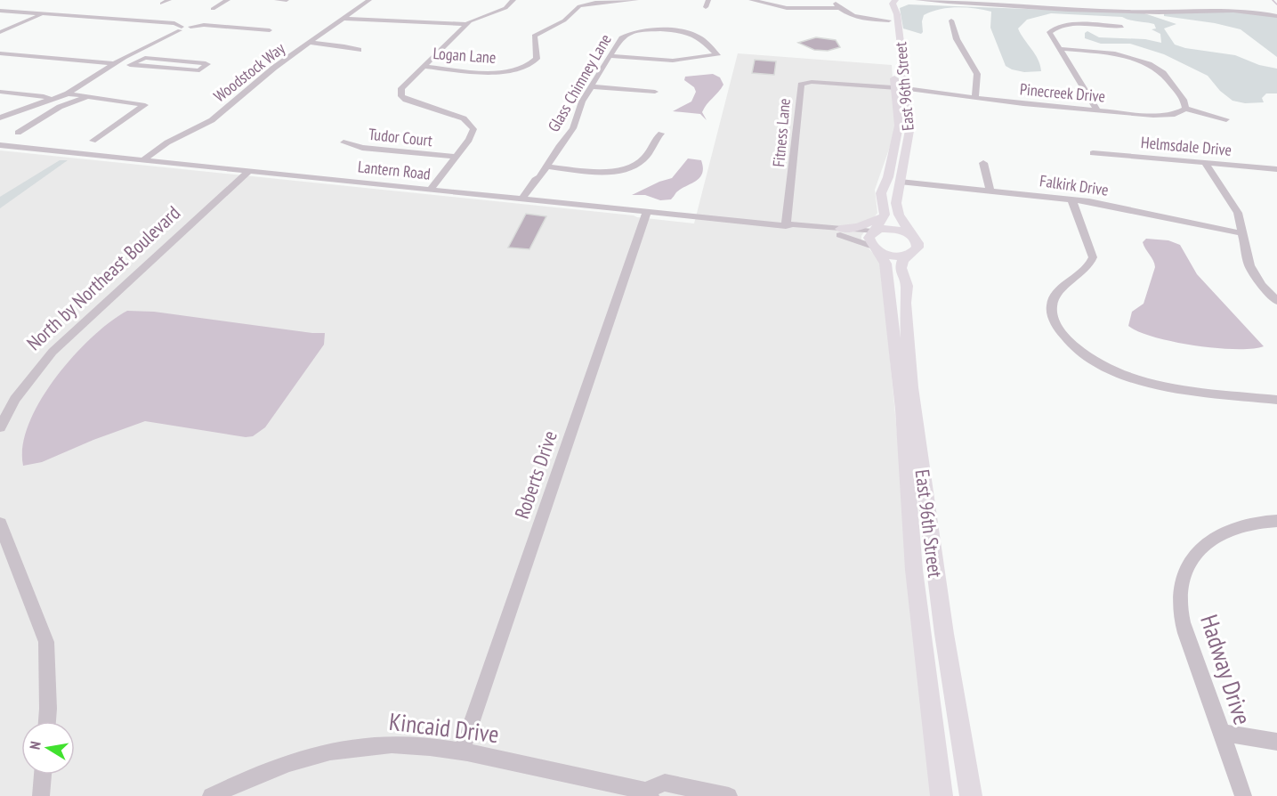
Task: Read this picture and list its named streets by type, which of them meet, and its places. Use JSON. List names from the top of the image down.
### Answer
{
  "streets": {
    "main road": ["East 96th Street"],
    "street": [
      "Logan Lane",
      "Woodstock Way",
      "Glass Chimney Lane",
      "Pinecreek Drive",
      "Fitness Lane",
      "Tudor Court",
      "Helmsdale Drive",
      "Lantern Road",
      "Falkirk Drive",
      "North by Northeast Boulevard",
      "Roberts Drive",
      "Hadway Drive",
      "Kincaid Drive"
    ]
  },
  "crossings": [
    ["Woodstock Way", "Lantern Road"],
    ["Glass Chimney Lane", "Lantern Road"],
    ["East 96th Street", "Pinecreek Drive"],
    ["East 96th Street", "Fitness Lane"],
    ["East 96th Street", "Lantern Road"],
    ["East 96th Street", "Falkirk Drive"],
    ["Pinecreek Drive", "Fitness Lane"],
    ["Fitness Lane", "Lantern Road"],
    ["Lantern Road", "North by Northeast Boulevard"],
    ["Lantern Road", "Roberts Drive"],
    ["Roberts Drive", "Kincaid Drive"]
  ],
  "north": "left"
}
